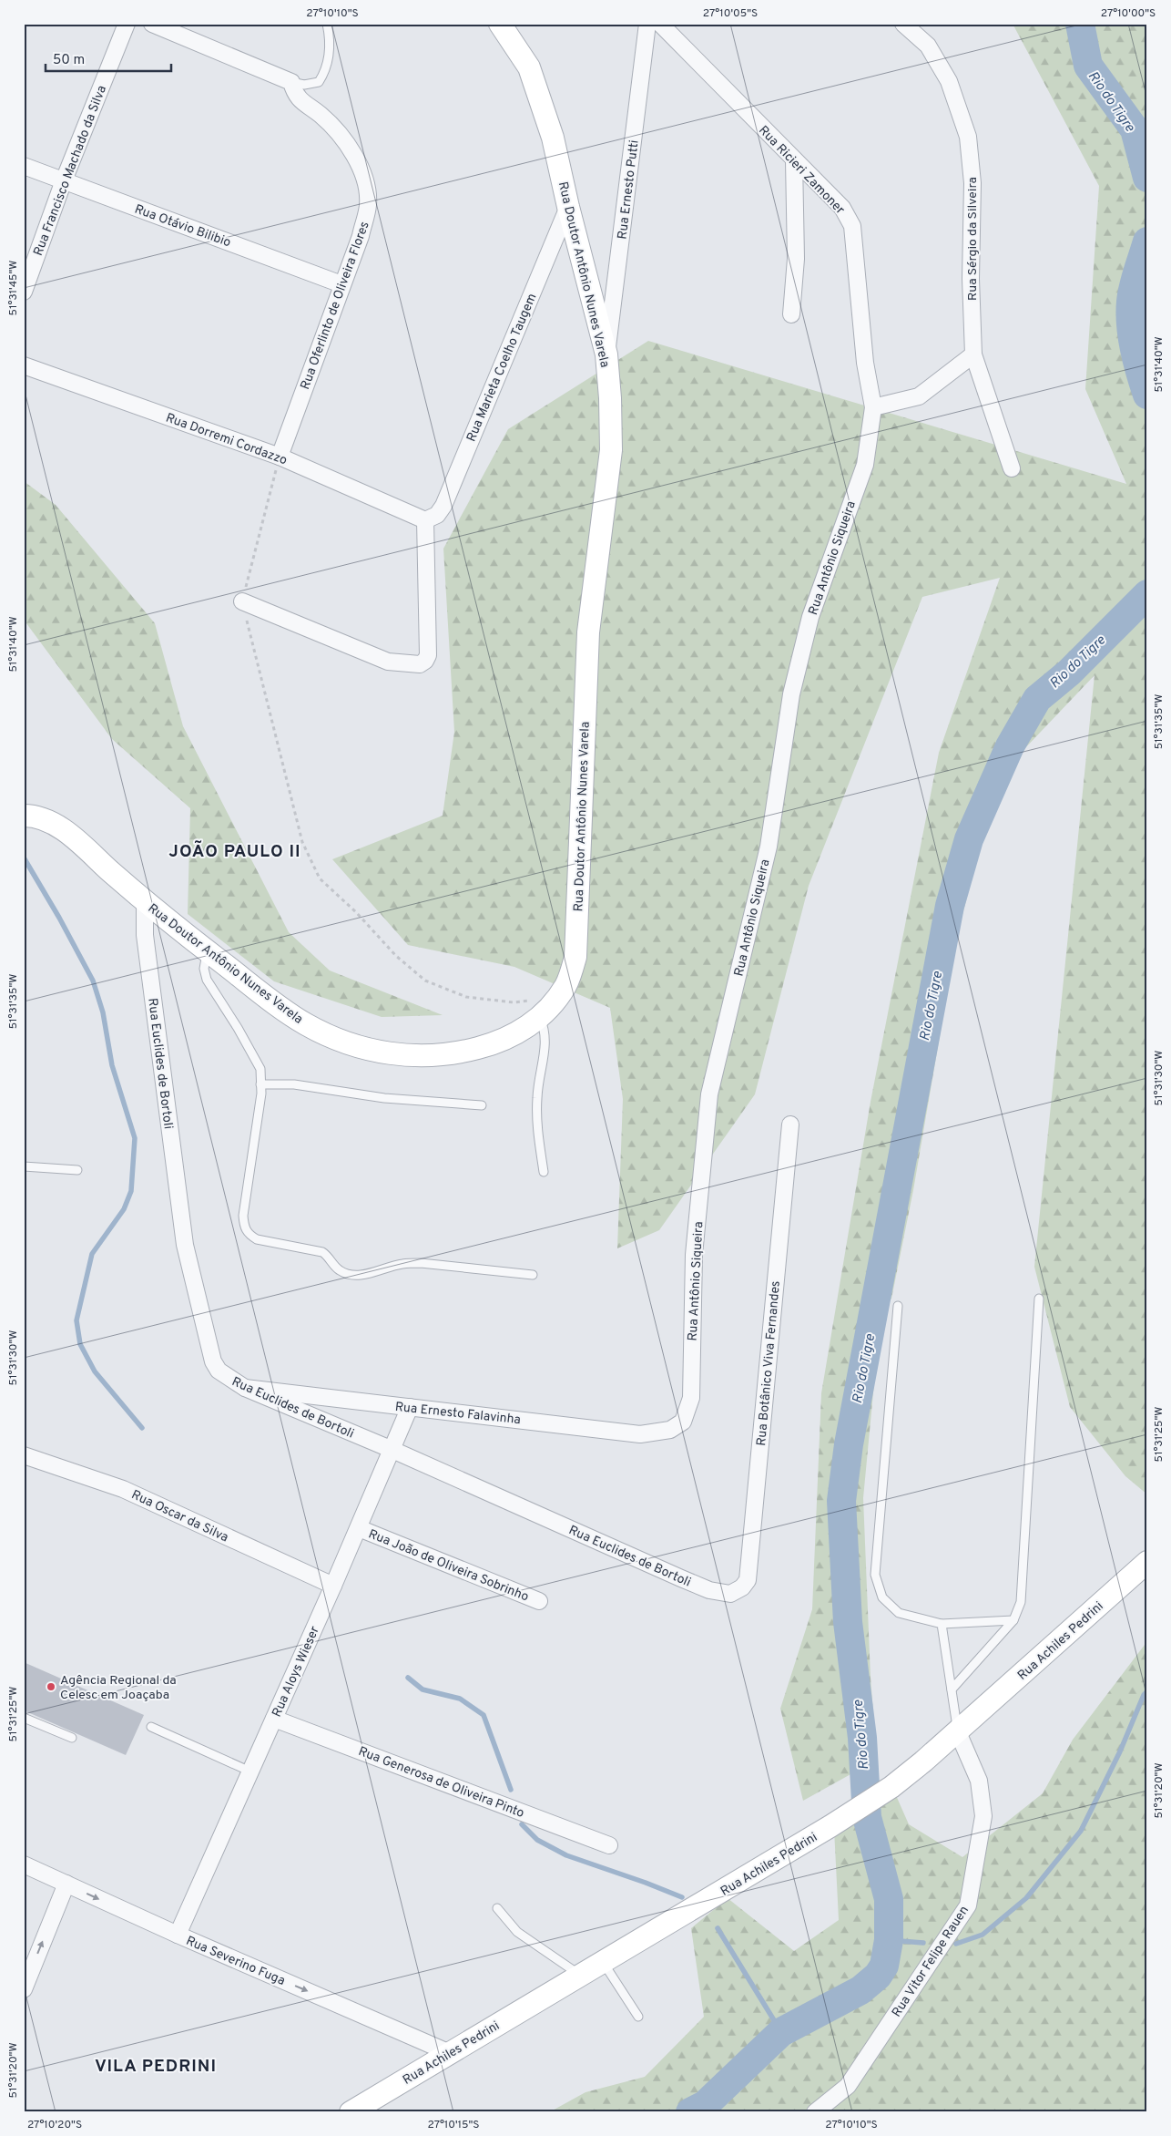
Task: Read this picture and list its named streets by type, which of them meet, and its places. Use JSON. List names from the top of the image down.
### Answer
{
  "streets": {
    "street": [
      "Rua Ricieri Zamoner",
      "Rua Francisco Machado da Silva",
      "Rua Ernesto Putti",
      "Rua Otávio Bilibio",
      "Rua Sérgio da Silveira",
      "Rua Doutor Antônio Nunes Varela",
      "Rua Oferlinto de Oliveira Flores",
      "Rua Marieta Coelho Taugem",
      "Rua Dorremi Cordazzo",
      "Rua Antônio Siqueira",
      "Rua Euclides de Bortoli",
      "Rua Botânico Viva Fernandes",
      "Rua Ernesto Falavinha",
      "Rua Oscar da Silva",
      "Rua João de Oliveira Sobrinho",
      "Rua Achiles Pedrini",
      "Rua Aloys Wieser",
      "Rua Generosa de Oliveira Pinto",
      "Rua Severino Fuga",
      "Rua Vitor Felipe Rauen"
    ]
  },
  "crossings": [
    ["Rua Ricieri Zamoner", "Rua Antônio Siqueira"],
    ["Rua Francisco Machado da Silva", "Rua Otávio Bilibio"],
    ["Rua Ernesto Putti", "Rua Doutor Antônio Nunes Varela"],
    ["Rua Otávio Bilibio", "Rua Oferlinto de Oliveira Flores"],
    ["Rua Doutor Antônio Nunes Varela", "Rua Marieta Coelho Taugem"],
    ["Rua Doutor Antônio Nunes Varela", "Rua Euclides de Bortoli"],
    ["Rua Oferlinto de Oliveira Flores", "Rua Dorremi Cordazzo"],
    ["Rua Marieta Coelho Taugem", "Rua Dorremi Cordazzo"],
    ["Rua Antônio Siqueira", "Rua Ernesto Falavinha"],
    ["Rua Euclides de Bortoli", "Rua Botânico Viva Fernandes"],
    ["Rua Euclides de Bortoli", "Rua Ernesto Falavinha"],
    ["Rua Euclides de Bortoli", "Rua Aloys Wieser"],
    ["Rua Ernesto Falavinha", "Rua Aloys Wieser"],
    ["Rua Oscar da Silva", "Rua Aloys Wieser"],
    ["Rua João de Oliveira Sobrinho", "Rua Aloys Wieser"],
    ["Rua Achiles Pedrini", "Rua Severino Fuga"],
    ["Rua Achiles Pedrini", "Rua Vitor Felipe Rauen"],
    ["Rua Aloys Wieser", "Rua Generosa de Oliveira Pinto"],
    ["Rua Aloys Wieser", "Rua Severino Fuga"]
  ],
  "one_way": ["Rua Severino Fuga"],
  "districts": ["JOÃO PAULO II", "VILA PEDRINI"],
  "water": ["Rio do Tigre"],
  "places": ["Agência Regional da Celesc em Joaçaba"],
  "scale_bar": "50 m",
  "coordinates": [
    "27°10'10\"S",
    "27°10'05\"S",
    "27°10'00\"S",
    "51°31'45\"W",
    "51°31'40\"W",
    "51°31'35\"W",
    "51°31'30\"W",
    "51°31'25\"W",
    "51°31'20\"W",
    "27°10'20\"S",
    "27°10'15\"S"
  ]
}
